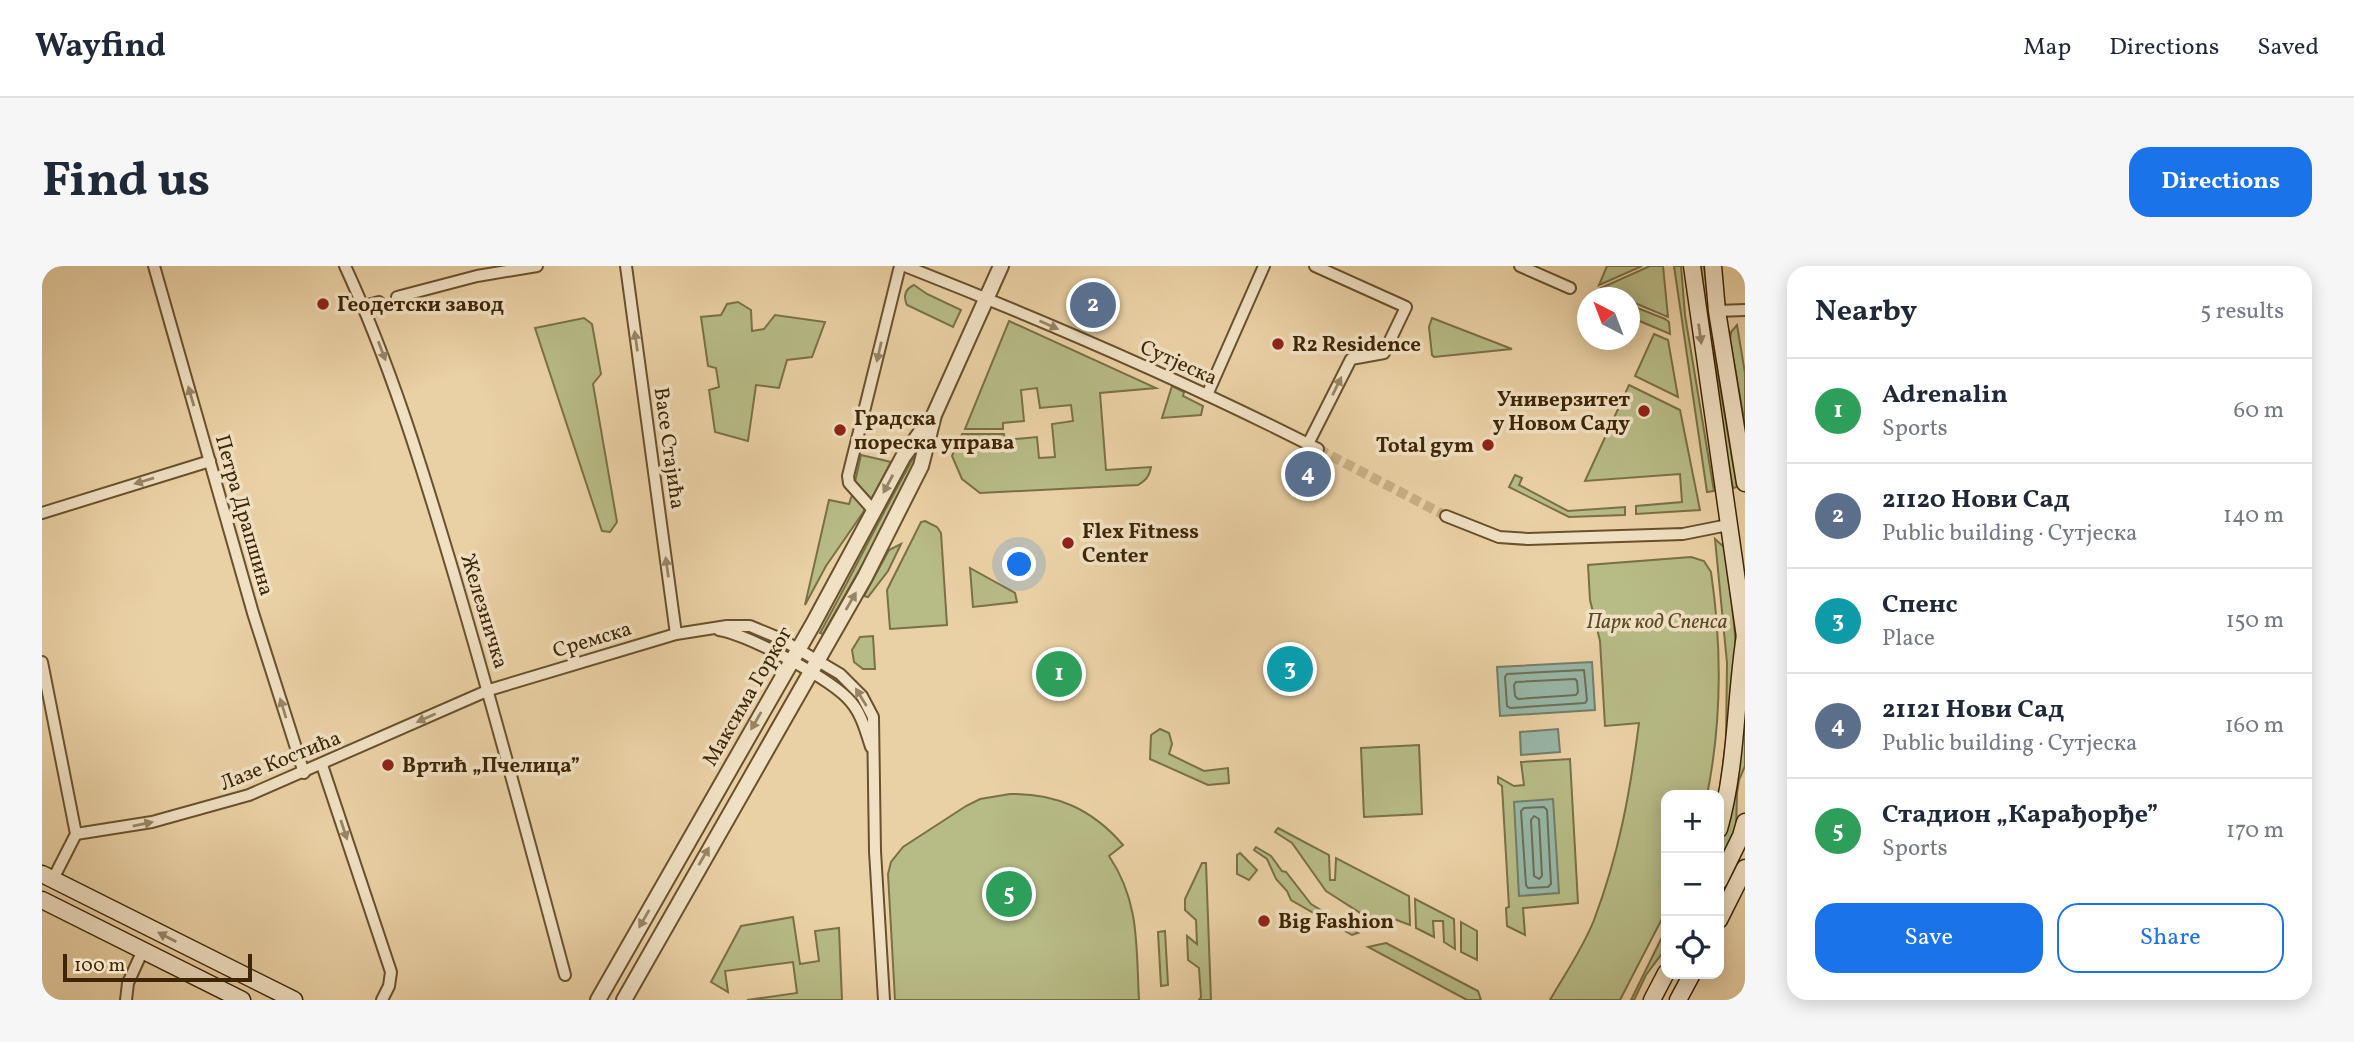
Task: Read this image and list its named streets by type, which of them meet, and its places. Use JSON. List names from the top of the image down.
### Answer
{
  "streets": {
    "street": [
      "Сутјеска",
      "Васе Стајића",
      "Петра Драпшина",
      "Железничка",
      "Сремска",
      "Максима Горког",
      "Лазе Костића"
    ]
  },
  "crossings": [
    ["Сутјеска", "Максима Горког"],
    ["Васе Стајића", "Сремска"],
    ["Петра Драпшина", "Лазе Костића"],
    ["Железничка", "Сремска"],
    ["Железничка", "Лазе Костића"],
    ["Сремска", "Максима Горког"],
    ["Сремска", "Лазе Костића"]
  ],
  "one_way": ["Васе Стајића", "Петра Драпшина", "Железничка"],
  "parks": ["Парк код Спенса"],
  "places": [
    "Геодетски завод",
    "R2 Residence",
    "Универзитет у Новом Саду",
    "Градска пореска управа",
    "Total gym",
    "Flex Fitness Center",
    "Вртић „Пчелица”",
    "Big Fashion"
  ],
  "scale_bar": "100 m",
  "north": "top left",
  "page": {
    "header": "Wayfind",
    "nav": ["Map", "Directions", "Saved"],
    "buttons": [
      "Directions",
      ["Save", "Share"]
    ],
    "title": "Find us",
    "heading": ["Nearby", "5 results"],
    "pins": [
      "2",
      "4",
      "3",
      "1",
      "5"
    ],
    "list": [
      {
        "mark": "1",
        "name": "Adrenalin",
        "note": "Sports",
        "value": "60 m"
      },
      {
        "mark": "2",
        "name": "21120 Нови Сад",
        "note": "Public building · Сутјеска",
        "value": "140 m"
      },
      {
        "mark": "3",
        "name": "Спенс",
        "note": "Place",
        "value": "150 m"
      },
      {
        "mark": "4",
        "name": "21121 Нови Сад",
        "note": "Public building · Сутјеска",
        "value": "160 m"
      },
      {
        "mark": "5",
        "name": "Стадион „Карађорђе”",
        "note": "Sports",
        "value": "170 m"
      }
    ],
    "map_buttons": ["+", "−"],
    "scale": "100 m"
  }
}
